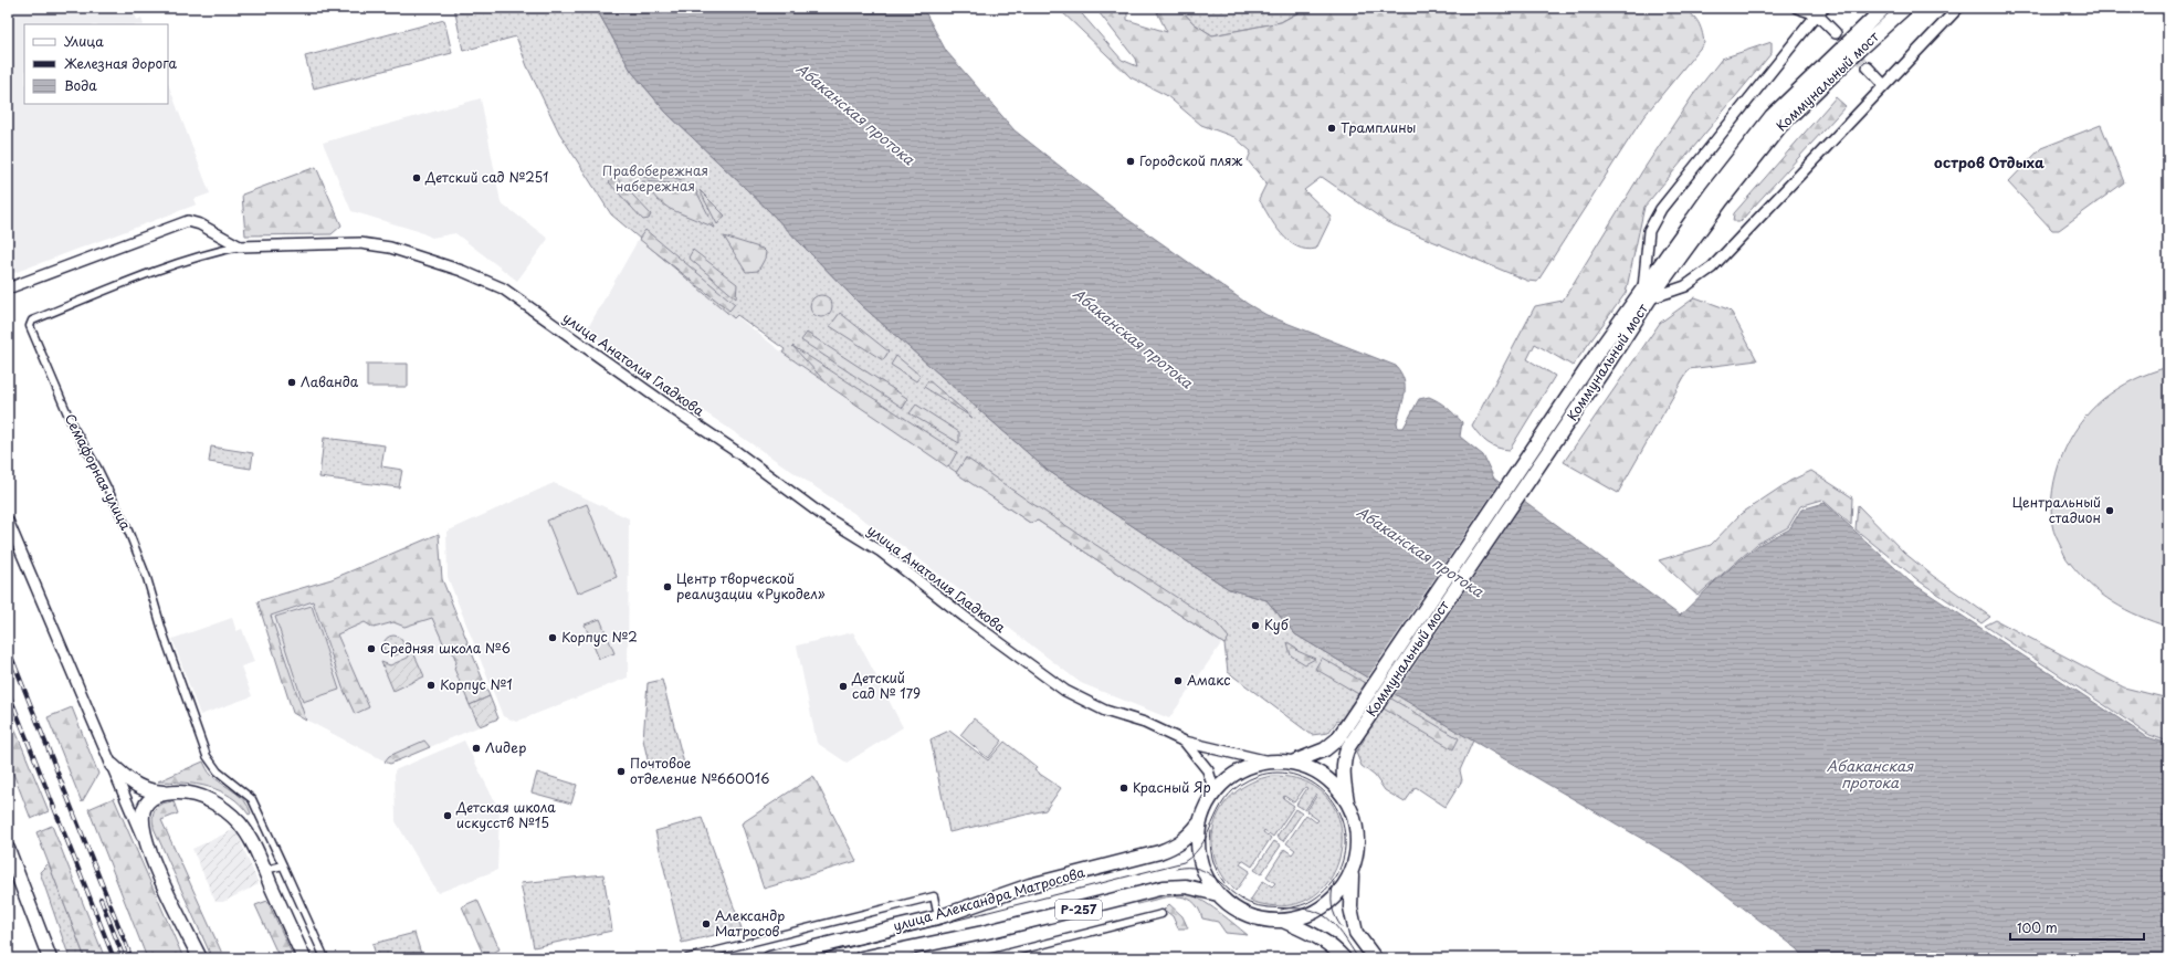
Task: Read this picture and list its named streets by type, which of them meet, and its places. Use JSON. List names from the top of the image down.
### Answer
{
  "streets": {
    "highway": ["Коммунальный мост", "улица Александра Матросова", "Р-257"],
    "main road": ["улица Анатолия Гладкова"],
    "street": ["Семафорная улица"]
  },
  "crossings": [
    ["улица Анатолия Гладкова", "Семафорная улица"],
    ["улица Александра Матросова", "Р-257"]
  ],
  "districts": ["остров Отдыха"],
  "water": ["Абаканская протока"],
  "parks": ["Правобережная набережная"],
  "places": [
    "Трамплины",
    "Городской пляж",
    "Детский сад №251",
    "Лаванда",
    "Центральный стадион",
    "Центр творческой реализации «Рукодел»",
    "Куб",
    "Корпус №2",
    "Средняя школа №6",
    "Амакс",
    "Корпус №1",
    "Детский сад № 179",
    "Лидер",
    "Почтовое отделение №660016",
    "Красный Яр",
    "Детская школа искусств №15",
    "Александр Матросов"
  ],
  "legend": ["Улица", "Железная дорога", "Вода"],
  "scale_bar": "100 m"
}
